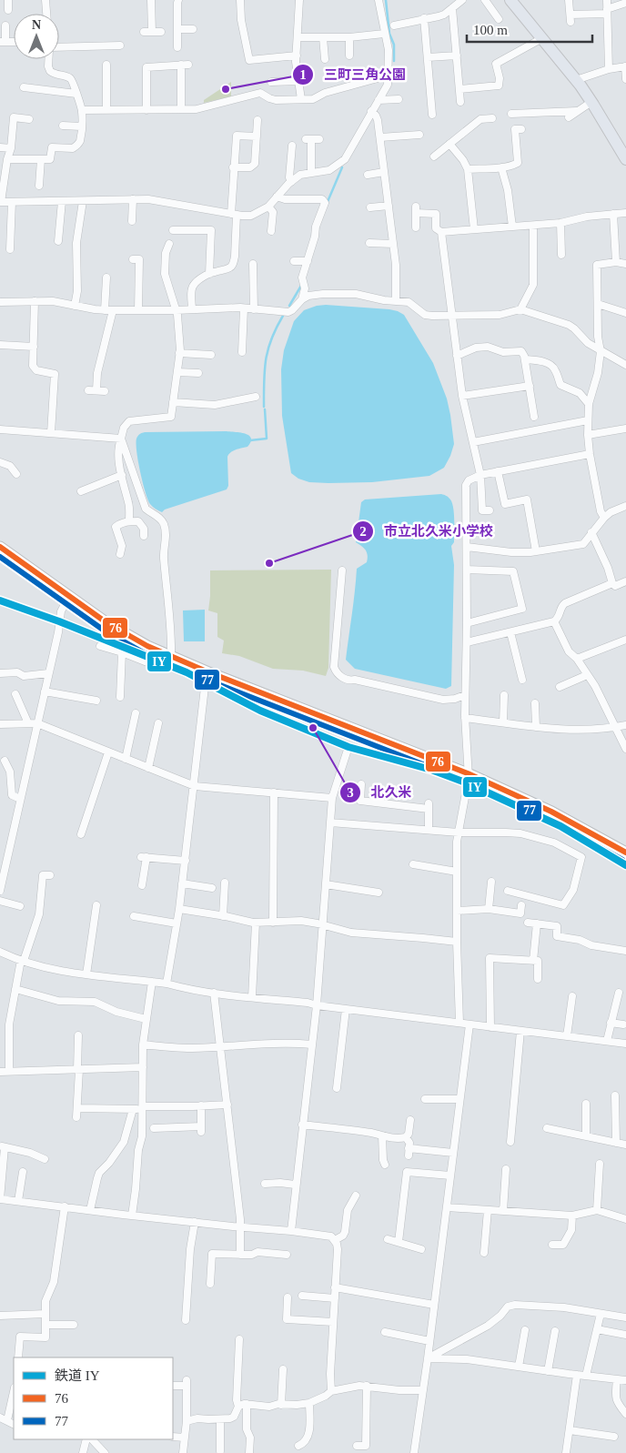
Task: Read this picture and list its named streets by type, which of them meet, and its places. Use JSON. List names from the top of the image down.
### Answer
{
  "places": ["三町三角公園", "市立北久米小学校", "北久米"],
  "lines": ["transit line 76", "transit line 77", "rail line IY"],
  "legend": ["鉄道 IY", "76", "77"],
  "scale_bar": "100 m",
  "north": "top"
}
